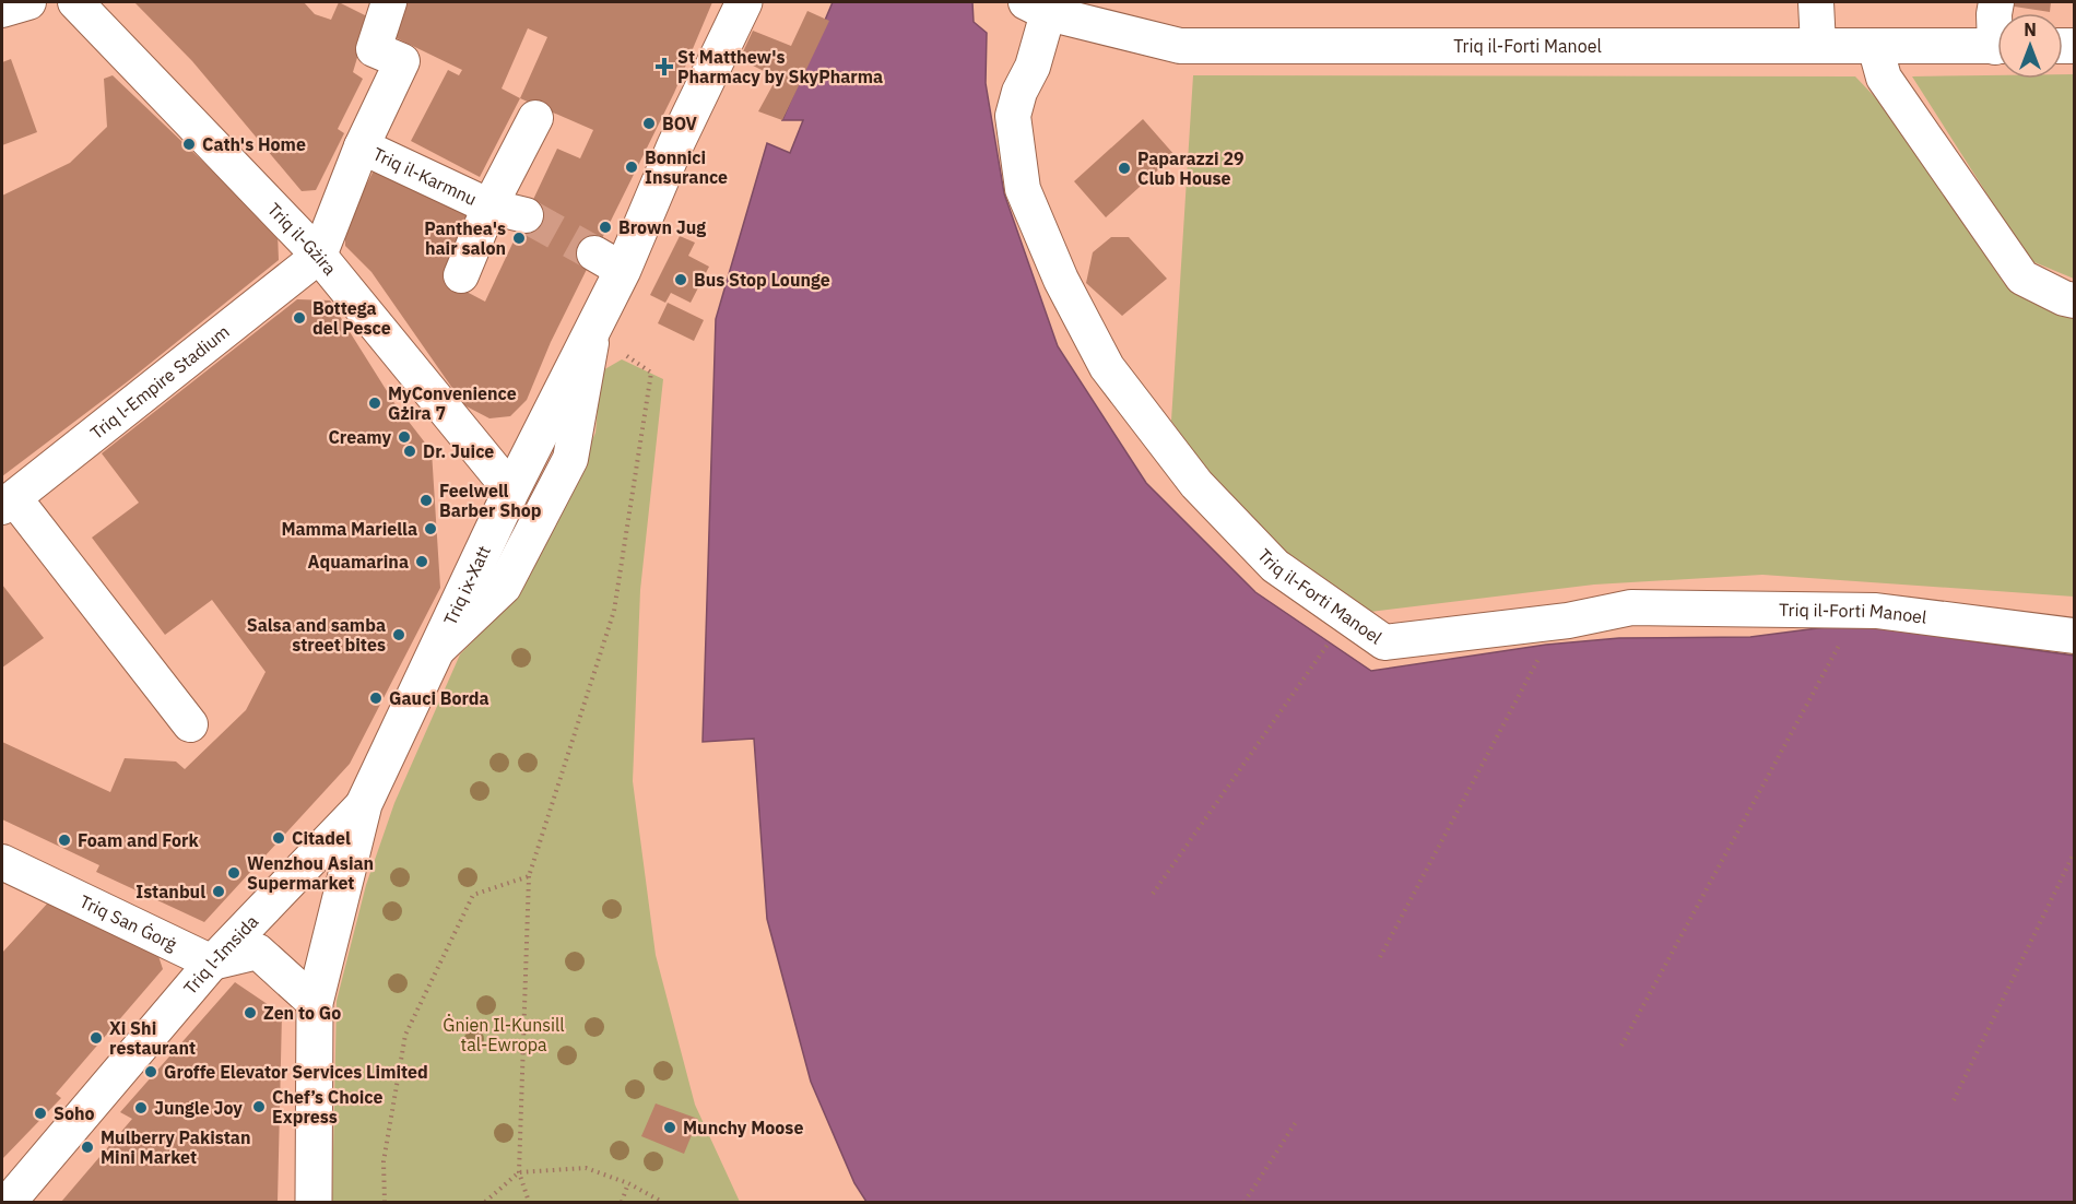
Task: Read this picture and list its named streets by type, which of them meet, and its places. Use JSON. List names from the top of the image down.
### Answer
{
  "streets": {
    "main road": ["Triq ix-Xatt"],
    "street": [
      "Triq il-Forti Manoel",
      "Triq il-Karmnu",
      "Triq il-Gżira",
      "Triq l-Empire Stadium",
      "Triq San Ġorġ",
      "Triq l-Imsida"
    ]
  },
  "crossings": [
    ["Triq il-Karmnu", "Triq il-Gżira"],
    ["Triq il-Karmnu", "Triq l-Empire Stadium"],
    ["Triq il-Gżira", "Triq l-Empire Stadium"],
    ["Triq il-Gżira", "Triq ix-Xatt"],
    ["Triq ix-Xatt", "Triq l-Imsida"],
    ["Triq San Ġorġ", "Triq l-Imsida"]
  ],
  "parks": ["Ġnien Il-Kunsill tal-Ewropa"],
  "places": {
    "health": ["St Matthew's Pharmacy by SkyPharma"],
    "other": [
      "BOV",
      "Cath's Home",
      "Bonnici Insurance",
      "Paparazzi 29 Club House",
      "Brown Jug",
      "Panthea's hair salon",
      "Bus Stop Lounge",
      "Bottega del Pesce",
      "MyConvenience Gżira 7",
      "Creamy",
      "Dr. Juice",
      "Feelwell Barber Shop",
      "Mamma Mariella",
      "Aquamarina",
      "Salsa and samba street bites",
      "Gauci Borda",
      "Citadel",
      "Foam and Fork",
      "Wenzhou Asian Supermarket",
      "Istanbul",
      "Zen to Go",
      "Xi Shi restaurant",
      "Groffe Elevator Services Limited",
      "Chef’s Choice Express",
      "Jungle Joy",
      "Soho",
      "Munchy Moose",
      "Mulberry Pakistan Mini Market"
    ]
  },
  "north": "top"
}
